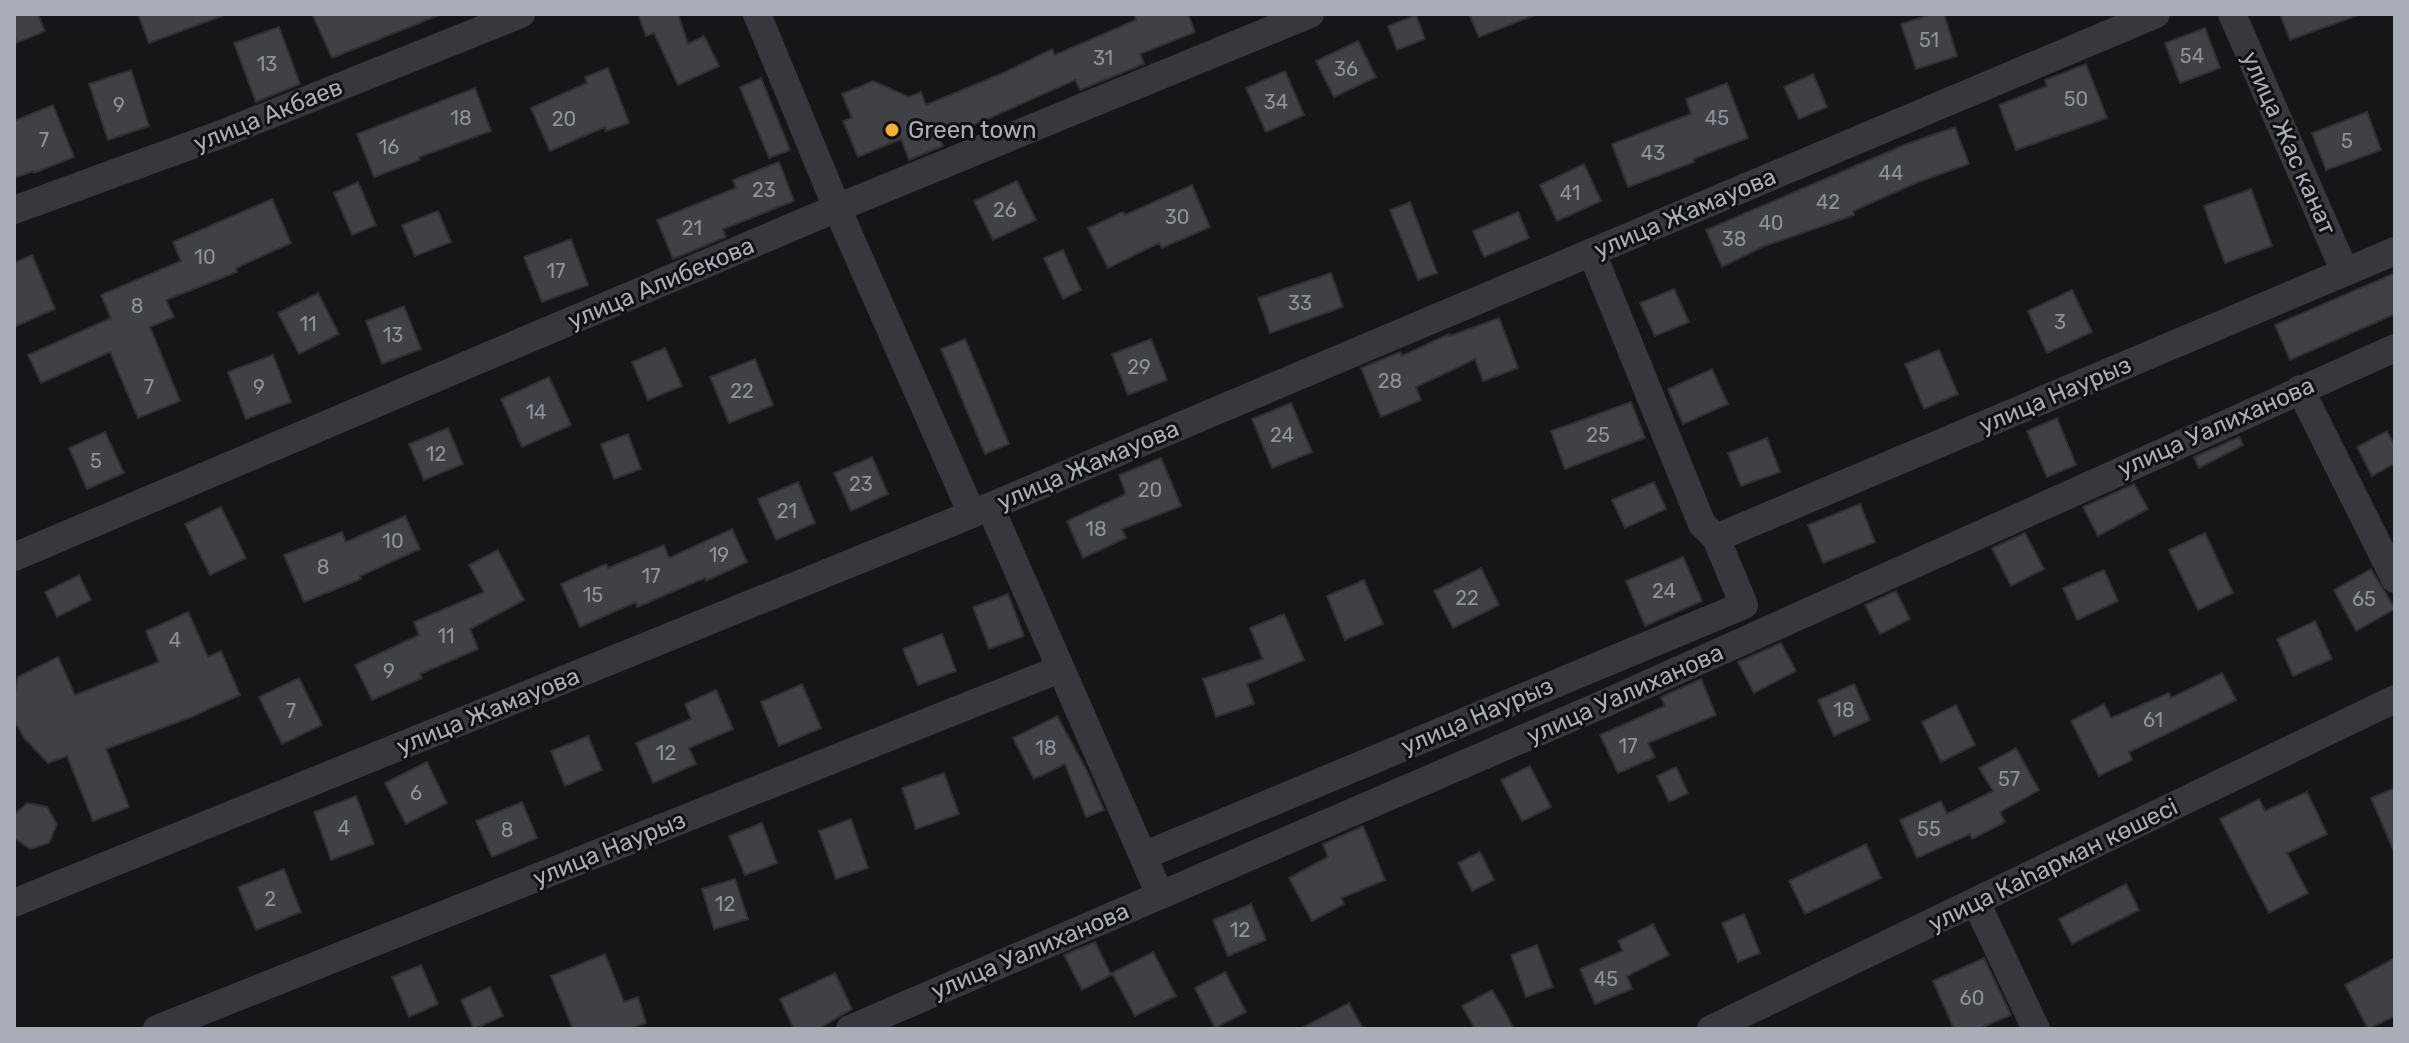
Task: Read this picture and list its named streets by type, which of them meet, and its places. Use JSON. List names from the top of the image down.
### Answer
{
  "streets": {
    "street": [
      "улица Акбаев",
      "улица Жас канат",
      "улица Жамауова",
      "улица Алибекова",
      "улица Наурыз",
      "улица Уалиханова",
      "улица Каһарман көшесі"
    ]
  },
  "crossings": [
    ["улица Жас канат", "улица Наурыз"],
    ["улица Жамауова", "улица Наурыз"]
  ],
  "places": ["Green town"],
  "house_numbers": [
    "51",
    "54",
    "31",
    "13",
    "36",
    "50",
    "34",
    "9",
    "18",
    "45",
    "20",
    "7",
    "5",
    "16",
    "43",
    "44",
    "23",
    "41",
    "42",
    "26",
    "30",
    "40",
    "21",
    "38",
    "10",
    "17",
    "33",
    "8",
    "3",
    "11",
    "13",
    "29",
    "28",
    "7",
    "9",
    "22",
    "14",
    "24",
    "25",
    "12",
    "5",
    "23",
    "20",
    "21",
    "18",
    "10",
    "19",
    "8",
    "17",
    "24",
    "15",
    "22",
    "65",
    "11",
    "4",
    "9",
    "18",
    "7",
    "61",
    "17",
    "18",
    "12",
    "57",
    "6",
    "4",
    "55",
    "8",
    "2",
    "12",
    "12",
    "45",
    "60"
  ]
}
